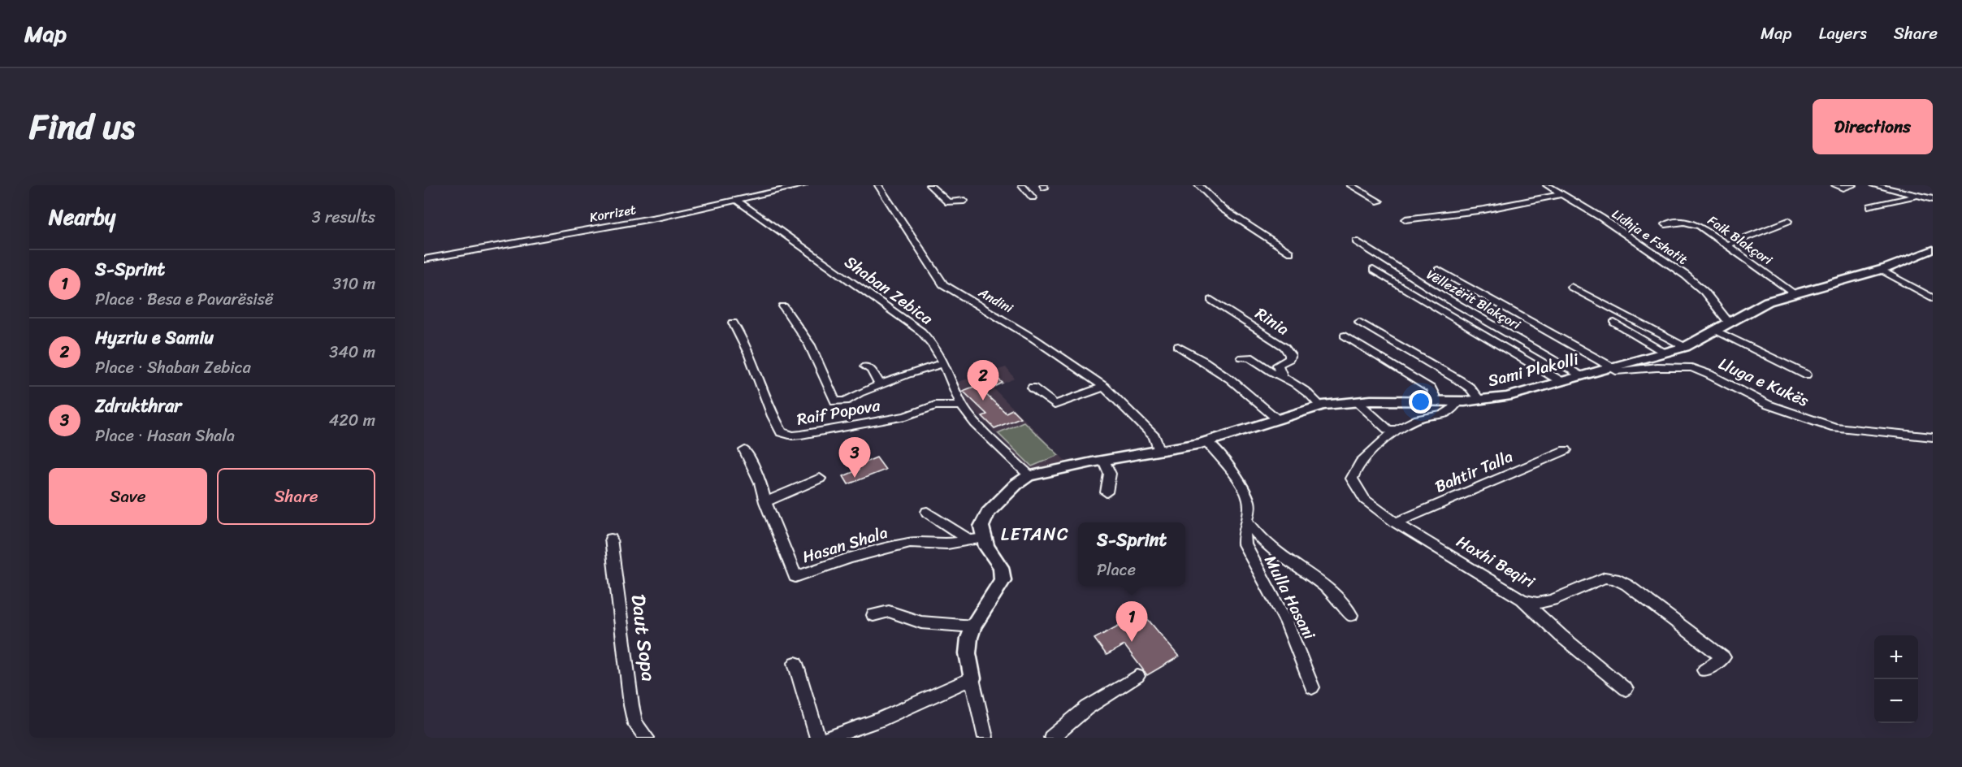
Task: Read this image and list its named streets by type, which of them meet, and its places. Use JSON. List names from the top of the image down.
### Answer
{
  "streets": {
    "street": [
      "Korrizet",
      "Lidhja e Fshatit",
      "Faik Blakçori",
      "Shaban Zebica",
      "Vëllezërit Blakçori",
      "Andini",
      "Rinia",
      "Sami Plakolli",
      "Lluga e Kukës",
      "Raif Popova",
      "Bahtir Talla",
      "Hasan Shala",
      "Haxhi Beqiri",
      "Mulla Hasani",
      "Daut Sopa"
    ]
  },
  "crossings": [
    ["Korrizet", "Shaban Zebica"],
    ["Lidhja e Fshatit", "Sami Plakolli"],
    ["Faik Blakçori", "Sami Plakolli"],
    ["Shaban Zebica", "Sami Plakolli"],
    ["Shaban Zebica", "Raif Popova"],
    ["Vëllezërit Blakçori", "Sami Plakolli"],
    ["Andini", "Sami Plakolli"],
    ["Sami Plakolli", "Lluga e Kukës"],
    ["Sami Plakolli", "Hasan Shala"],
    ["Sami Plakolli", "Haxhi Beqiri"],
    ["Sami Plakolli", "Mulla Hasani"],
    ["Bahtir Talla", "Haxhi Beqiri"]
  ],
  "districts": ["LETANC"],
  "page": {
    "header": "Map",
    "nav": ["Map", "Layers", "Share"],
    "title": "Find us",
    "buttons": [
      "Directions",
      ["Save", "Share"]
    ],
    "heading": ["Nearby", "3 results"],
    "list": [
      {
        "mark": "1",
        "name": "S-Sprint",
        "note": "Place · Besa e Pavarësisë",
        "value": "310 m"
      },
      {
        "mark": "2",
        "name": "Hyzriu e Samiu",
        "note": "Place · Shaban Zebica",
        "value": "340 m"
      },
      {
        "mark": "3",
        "name": "Zdrukthrar",
        "note": "Place · Hasan Shala",
        "value": "420 m"
      }
    ],
    "pins": ["2", "3", "1"],
    "popup": ["S-Sprint", "Place"],
    "map_buttons": ["+", "−"]
  }
}
